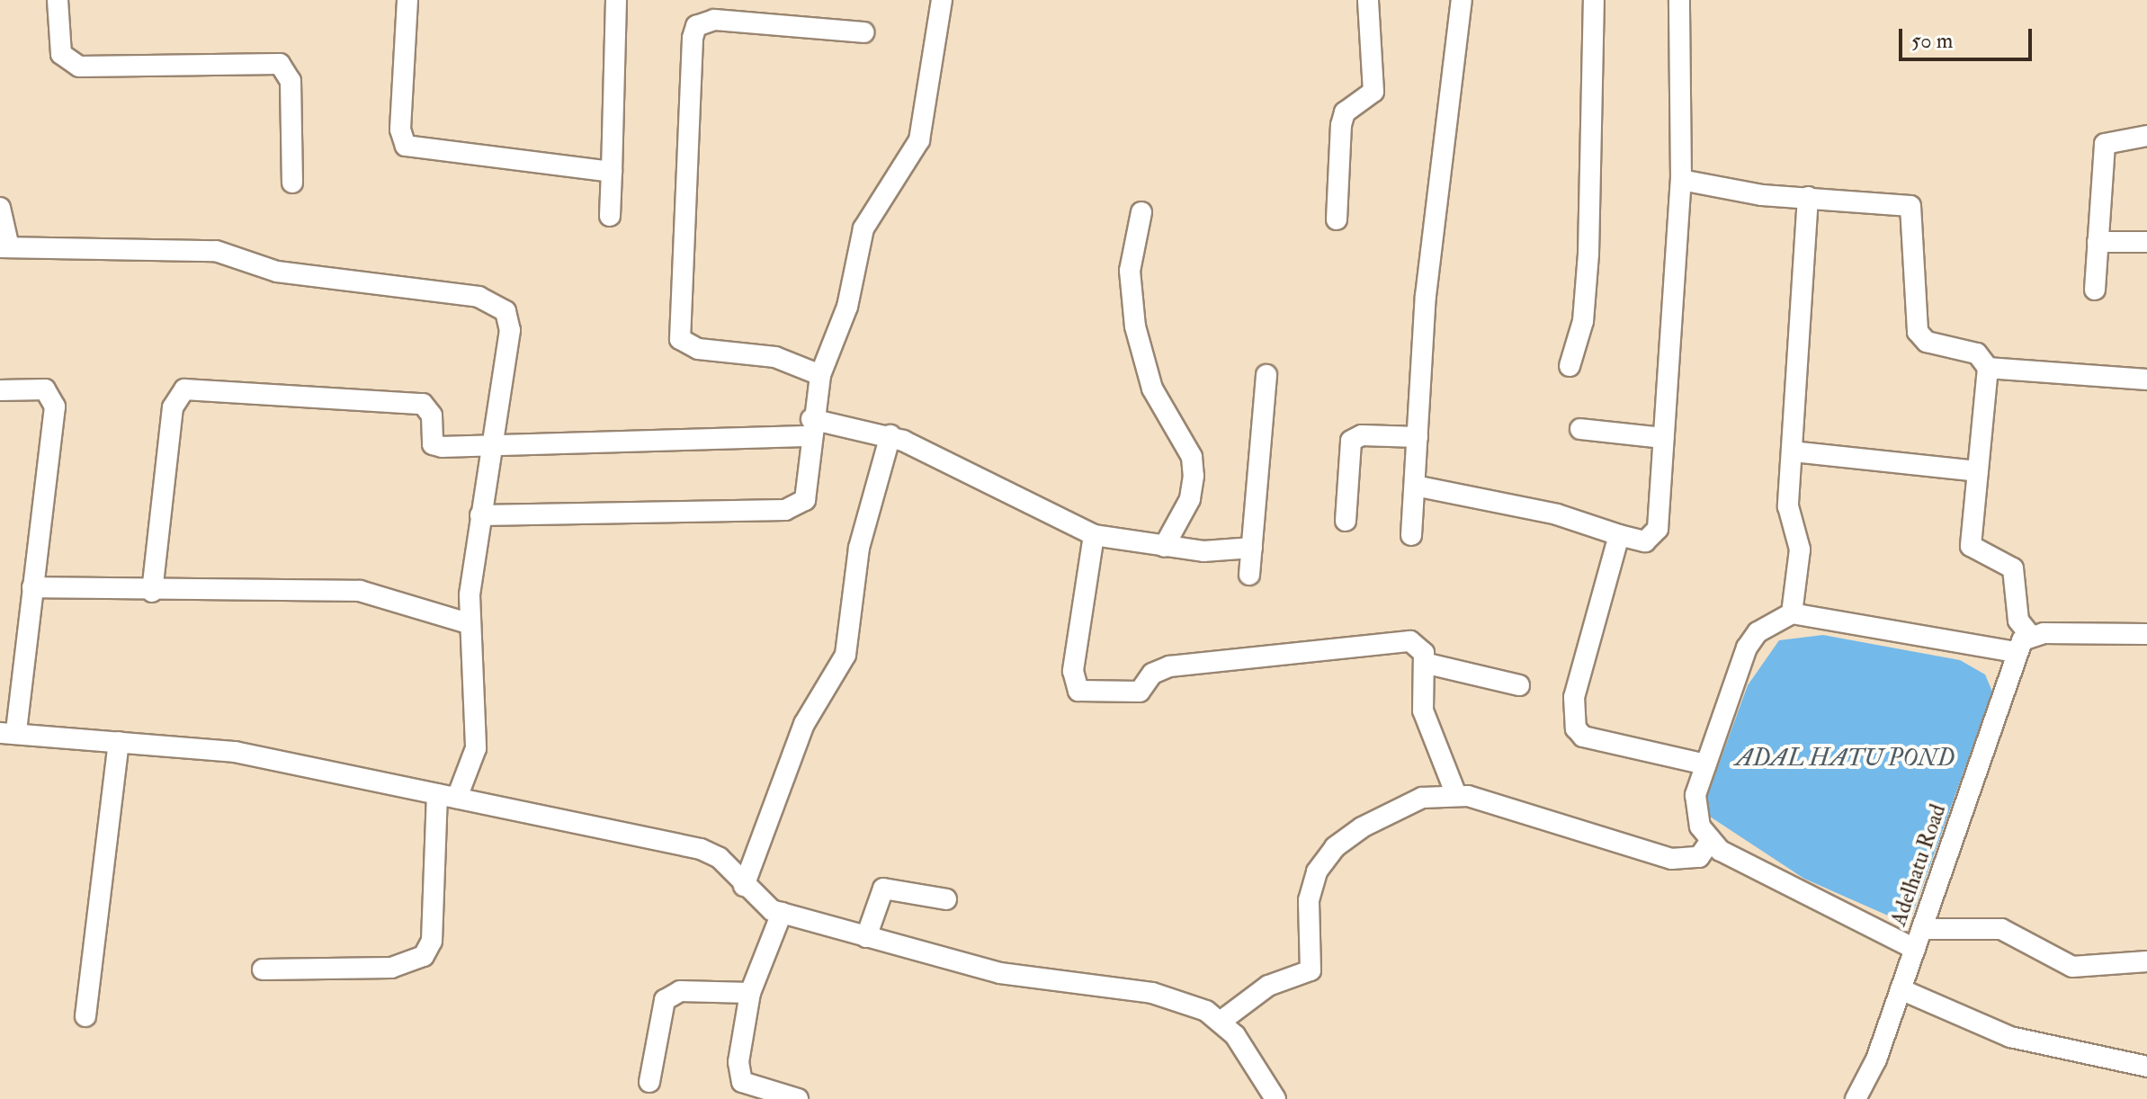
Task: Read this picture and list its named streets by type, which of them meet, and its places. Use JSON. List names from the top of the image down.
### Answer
{
  "streets": {
    "street": ["Adelhatu Road"]
  },
  "water": ["ADAL HATU POND"],
  "scale_bar": "50 m"
}
